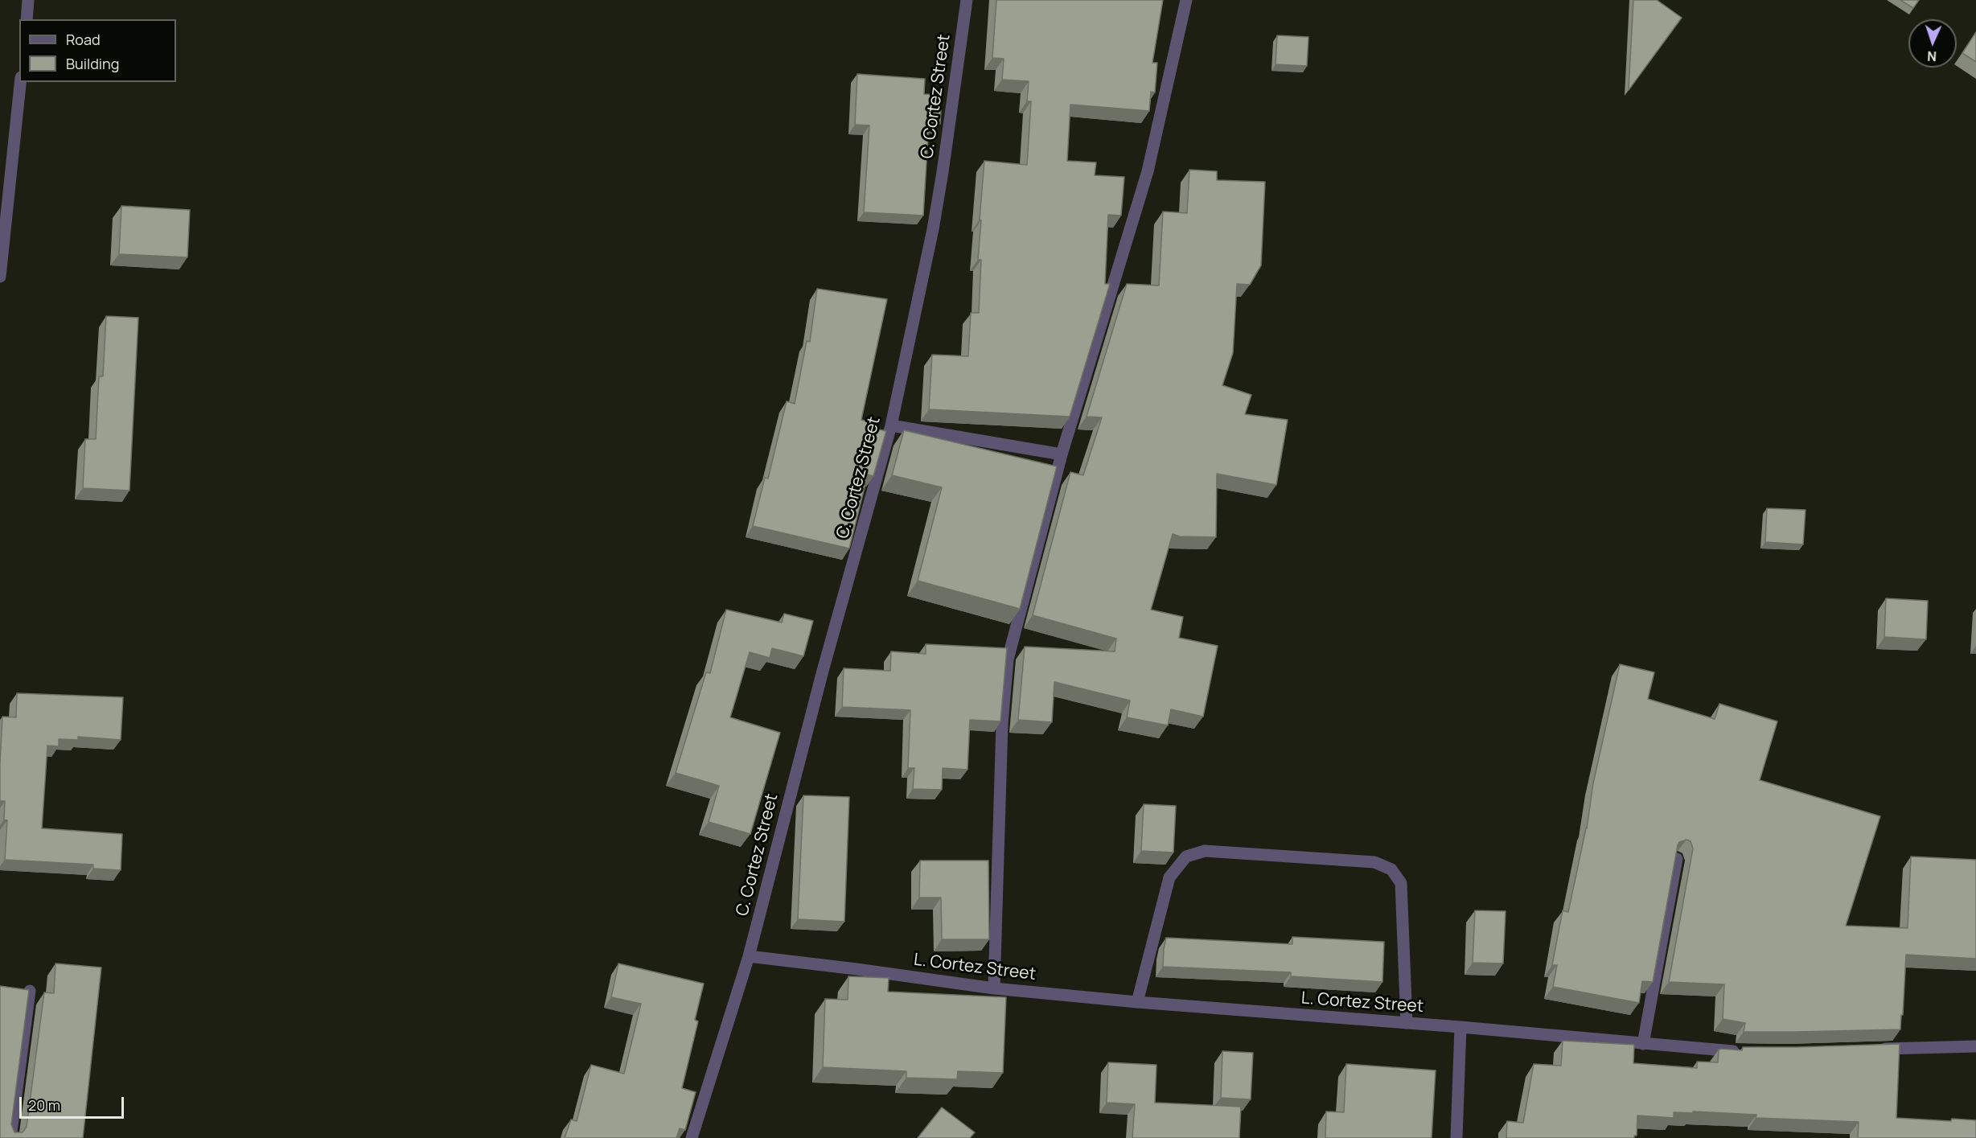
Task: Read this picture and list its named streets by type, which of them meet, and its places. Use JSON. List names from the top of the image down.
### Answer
{
  "streets": {
    "street": ["C. Cortez Street", "L. Cortez Street"]
  },
  "crossings": [
    ["C. Cortez Street", "L. Cortez Street"]
  ],
  "legend": ["Road", "Building"],
  "scale_bar": "20 m",
  "north": "bottom"
}
